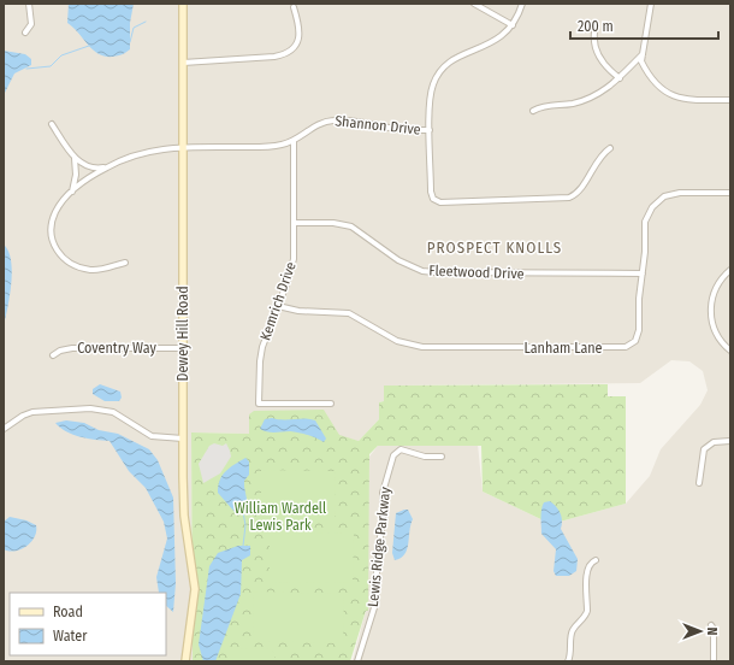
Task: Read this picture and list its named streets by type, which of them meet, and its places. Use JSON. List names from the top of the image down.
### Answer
{
  "streets": {
    "street": [
      "Shannon Drive",
      "Fleetwood Drive",
      "Kemrich Drive",
      "Dewey Hill Road",
      "Coventry Way",
      "Lanham Lane",
      "Lewis Ridge Parkway"
    ]
  },
  "crossings": [
    ["Shannon Drive", "Kemrich Drive"],
    ["Shannon Drive", "Dewey Hill Road"],
    ["Fleetwood Drive", "Kemrich Drive"],
    ["Fleetwood Drive", "Lanham Lane"],
    ["Kemrich Drive", "Lanham Lane"],
    ["Dewey Hill Road", "Coventry Way"]
  ],
  "districts": ["PROSPECT KNOLLS"],
  "parks": ["William Wardell Lewis Park"],
  "legend": ["Road", "Water"],
  "scale_bar": "200 m",
  "north": "right"
}
